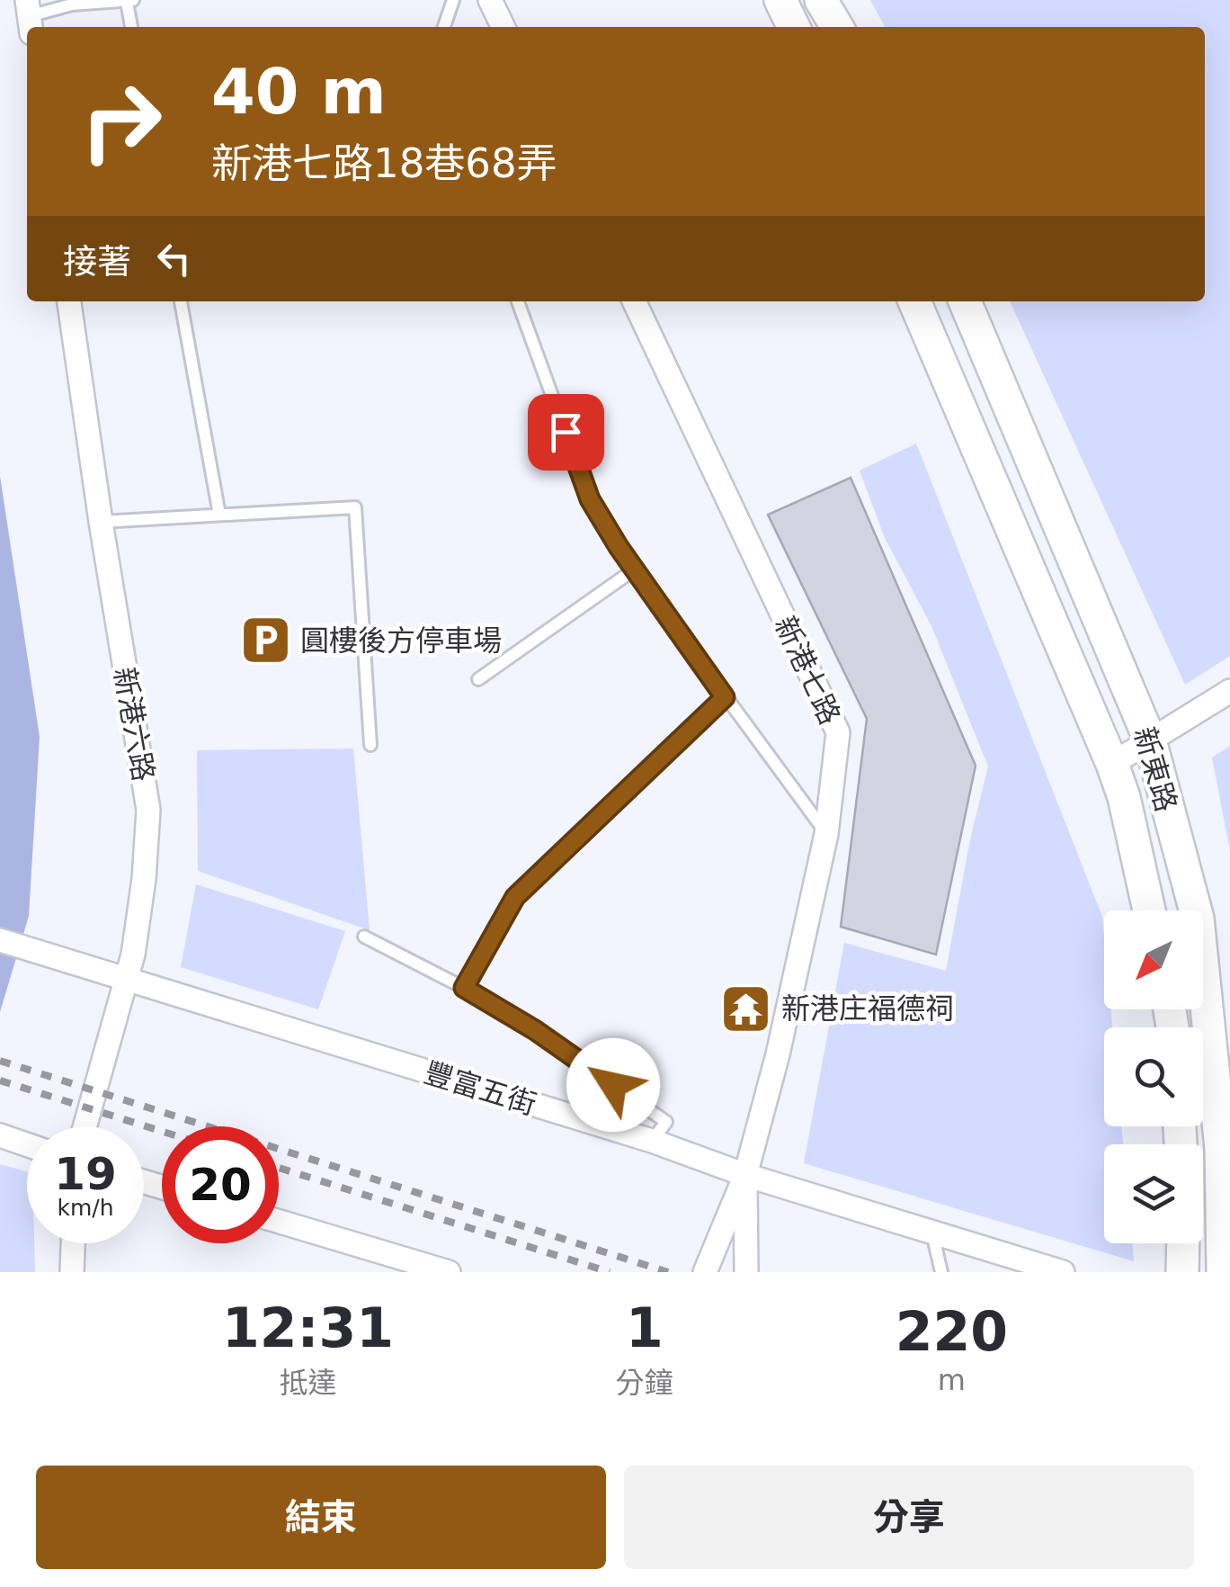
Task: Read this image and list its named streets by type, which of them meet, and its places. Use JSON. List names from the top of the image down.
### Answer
{
  "streets": {
    "main road": ["新東路"],
    "street": ["新港七路", "新港六路", "豐富五街"]
  },
  "crossings": [
    ["新港七路", "豐富五街"],
    ["新港六路", "豐富五街"]
  ],
  "places": {
    "parking": ["圓樓後方停車場"],
    "temple": ["新港庄福德祠"]
  },
  "north": "bottom left",
  "page": {
    "turn": ["40 m", "新港七路18巷68弄"],
    "then": "接著",
    "speed": "19 km/h",
    "limit": "20",
    "eta": [
      "12:31",
      "抵達",
      "1",
      "分鐘",
      "220",
      "m"
    ],
    "buttons": ["結束", "分享"]
  }
}
